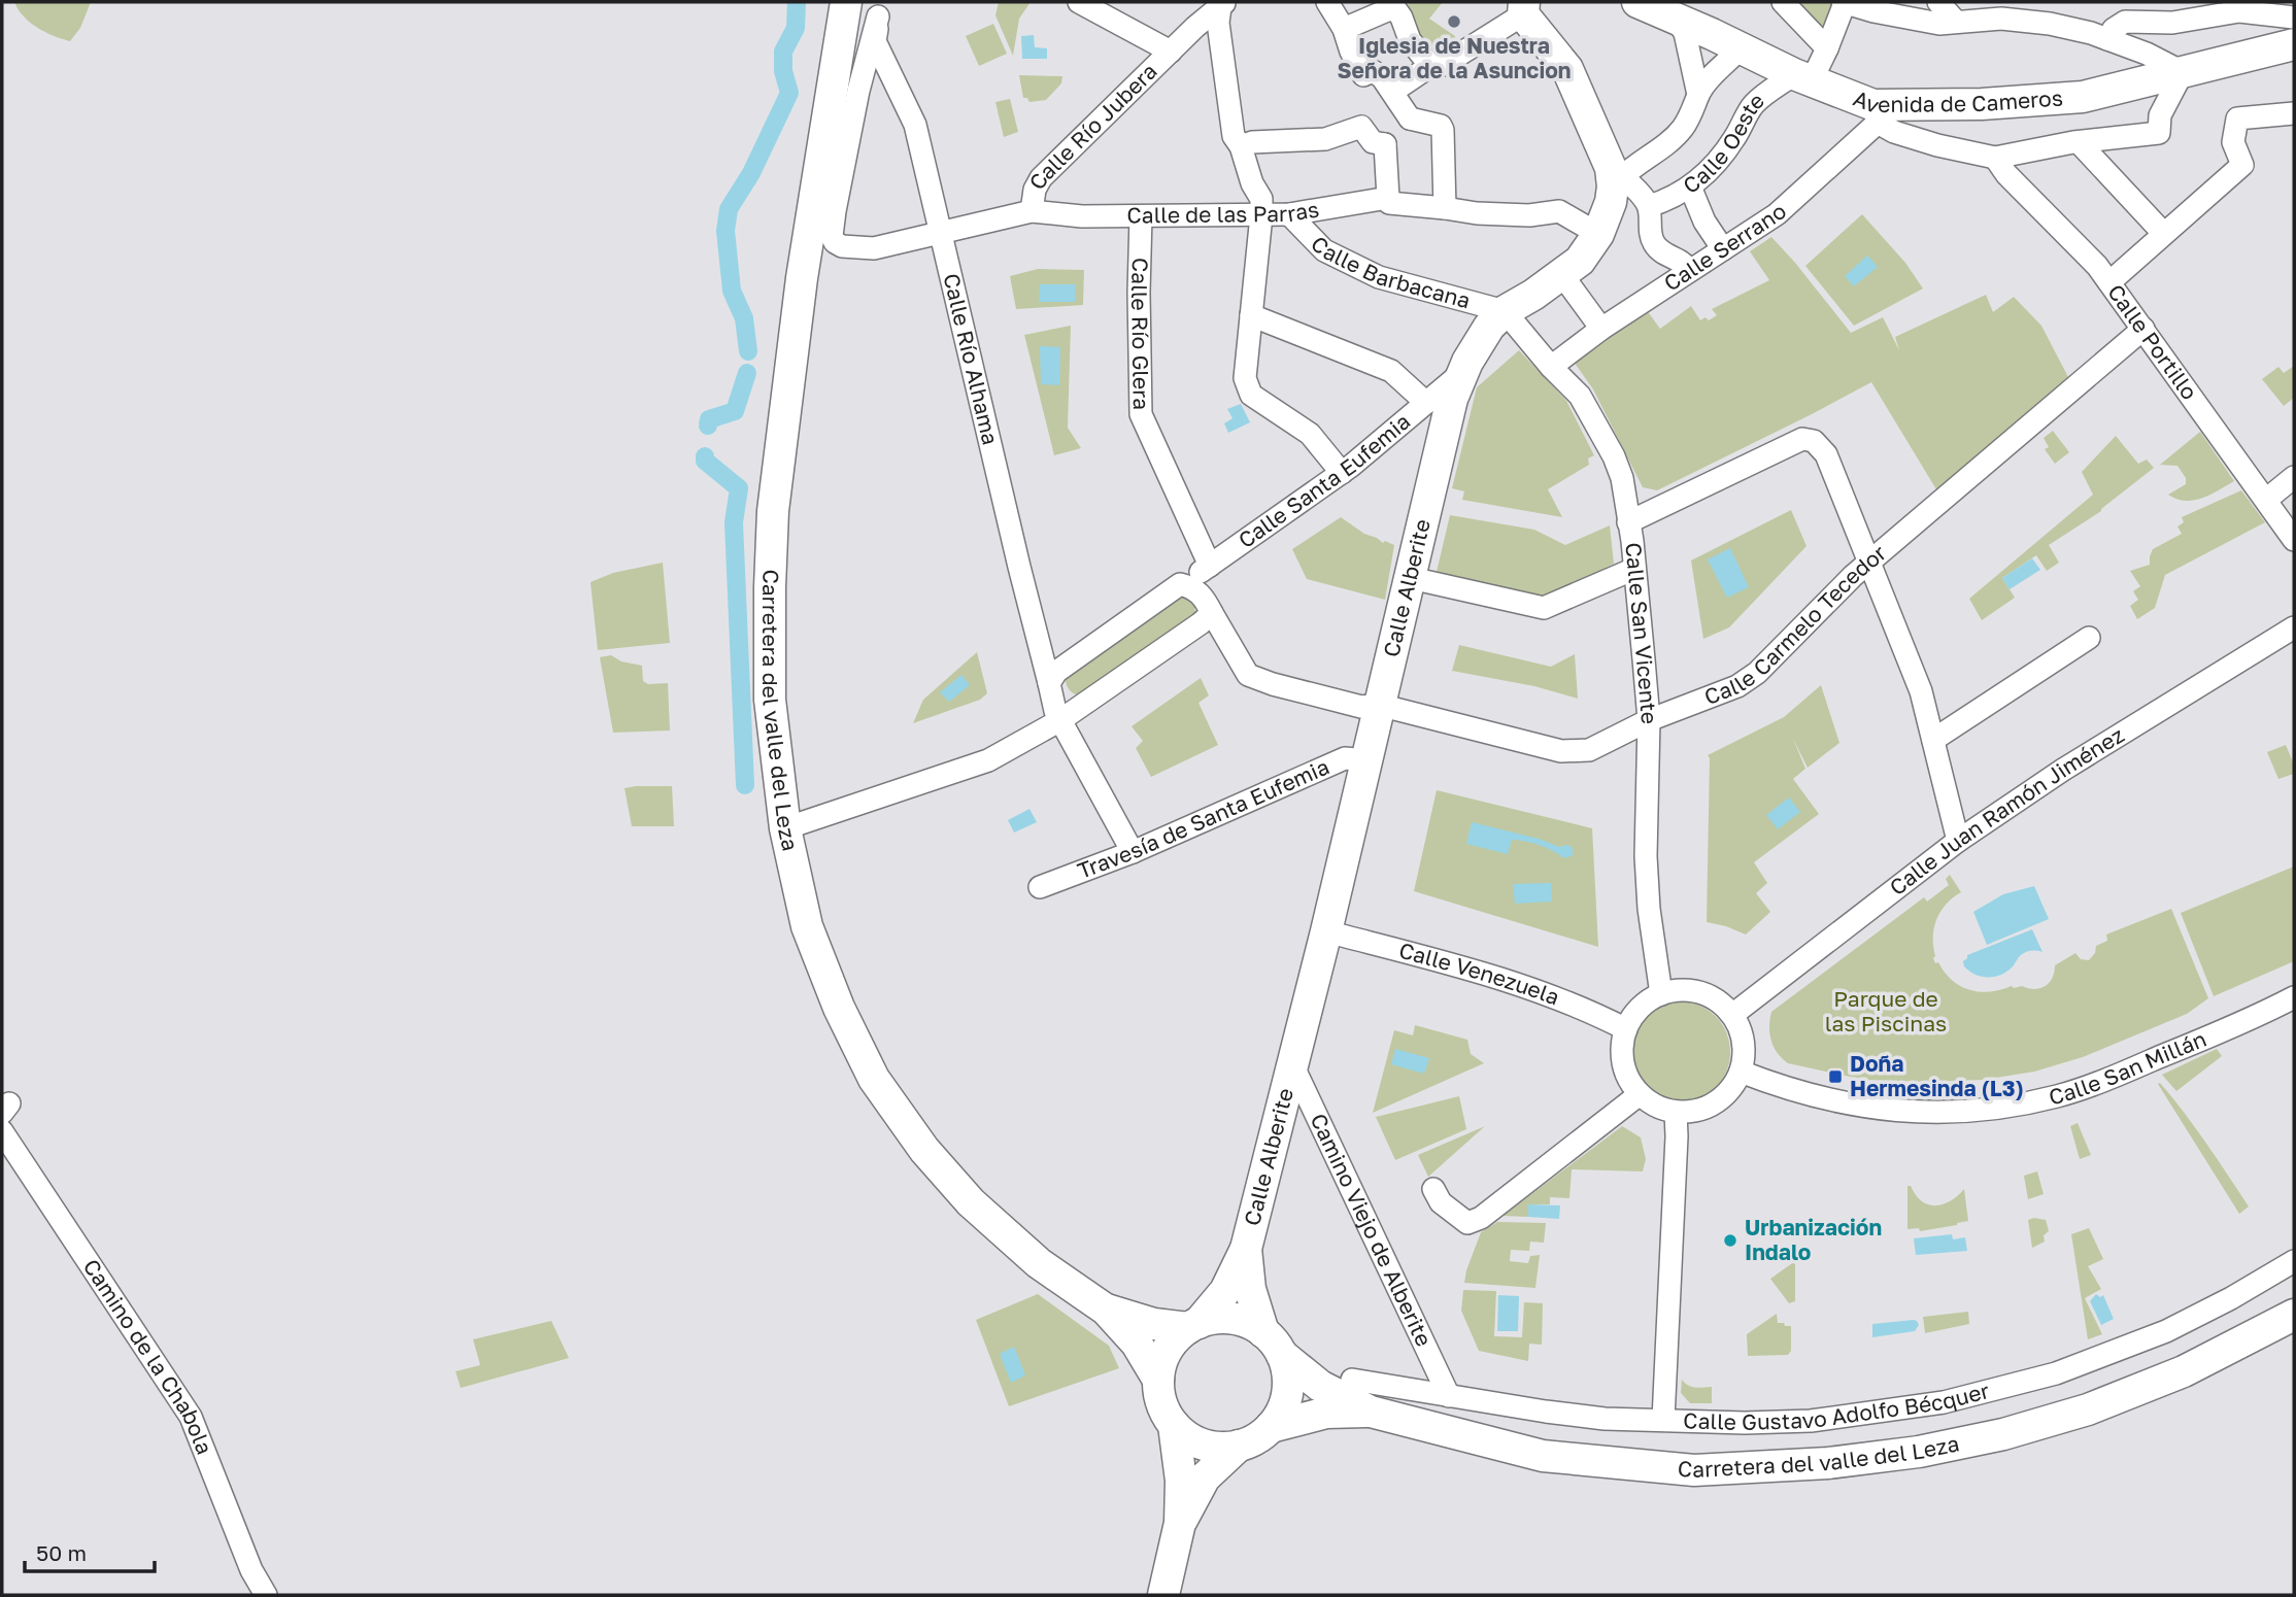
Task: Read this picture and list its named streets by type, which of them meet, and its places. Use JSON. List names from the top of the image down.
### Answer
{
  "streets": {
    "main road": ["Avenida de Cameros", "Calle Alberite", "Carretera del valle del Leza"],
    "street": [
      "Calle Río Jubera",
      "Calle Oeste",
      "Calle de las Parras",
      "Calle Serrano",
      "Calle Barbacana",
      "Calle Río Glera",
      "Calle Portillo",
      "Calle Río Alhama",
      "Calle Santa Eufemia",
      "Calle Carmelo Tecedor",
      "Calle San Vicente",
      "Calle Juan Ramón Jiménez",
      "Travesía de Santa Eufemia",
      "Calle Venezuela",
      "Calle San Millán",
      "Camino Viejo de Alberite",
      "Camino de la Chabola",
      "Calle Gustavo Adolfo Bécquer"
    ]
  },
  "crossings": [
    ["Avenida de Cameros", "Calle Oeste"],
    ["Avenida de Cameros", "Calle Serrano"],
    ["Calle Río Jubera", "Calle de las Parras"],
    ["Calle de las Parras", "Calle Barbacana"],
    ["Calle de las Parras", "Calle Río Glera"],
    ["Calle de las Parras", "Calle Río Alhama"],
    ["Calle de las Parras", "Calle Alberite"],
    ["Calle Serrano", "Calle San Vicente"],
    ["Calle Barbacana", "Calle Alberite"],
    ["Calle Barbacana", "Calle San Vicente"],
    ["Calle Río Glera", "Calle Santa Eufemia"],
    ["Calle Río Glera", "Calle Carmelo Tecedor"],
    ["Calle Portillo", "Calle Carmelo Tecedor"],
    ["Calle Río Alhama", "Calle Santa Eufemia"],
    ["Calle Santa Eufemia", "Calle Alberite"],
    ["Calle Alberite", "Calle Carmelo Tecedor"],
    ["Calle Alberite", "Calle San Vicente"],
    ["Calle Alberite", "Carretera del valle del Leza"],
    ["Calle Alberite", "Travesía de Santa Eufemia"],
    ["Calle Alberite", "Calle Venezuela"],
    ["Calle Alberite", "Camino Viejo de Alberite"],
    ["Calle Carmelo Tecedor", "Calle San Vicente"],
    ["Calle San Vicente", "Calle Juan Ramón Jiménez"],
    ["Calle San Vicente", "Calle Venezuela"],
    ["Calle San Vicente", "Calle San Millán"],
    ["Calle Juan Ramón Jiménez", "Calle Venezuela"],
    ["Calle Juan Ramón Jiménez", "Calle San Millán"],
    ["Calle Venezuela", "Calle San Millán"],
    ["Camino Viejo de Alberite", "Calle Gustavo Adolfo Bécquer"]
  ],
  "parks": ["Parque de las Piscinas"],
  "places": {
    "other": ["Iglesia de Nuestra Señora de la Asuncion", "Urbanización Indalo"],
    "transit": ["Doña Hermesinda (L3)"]
  },
  "scale_bar": "50 m"
}
